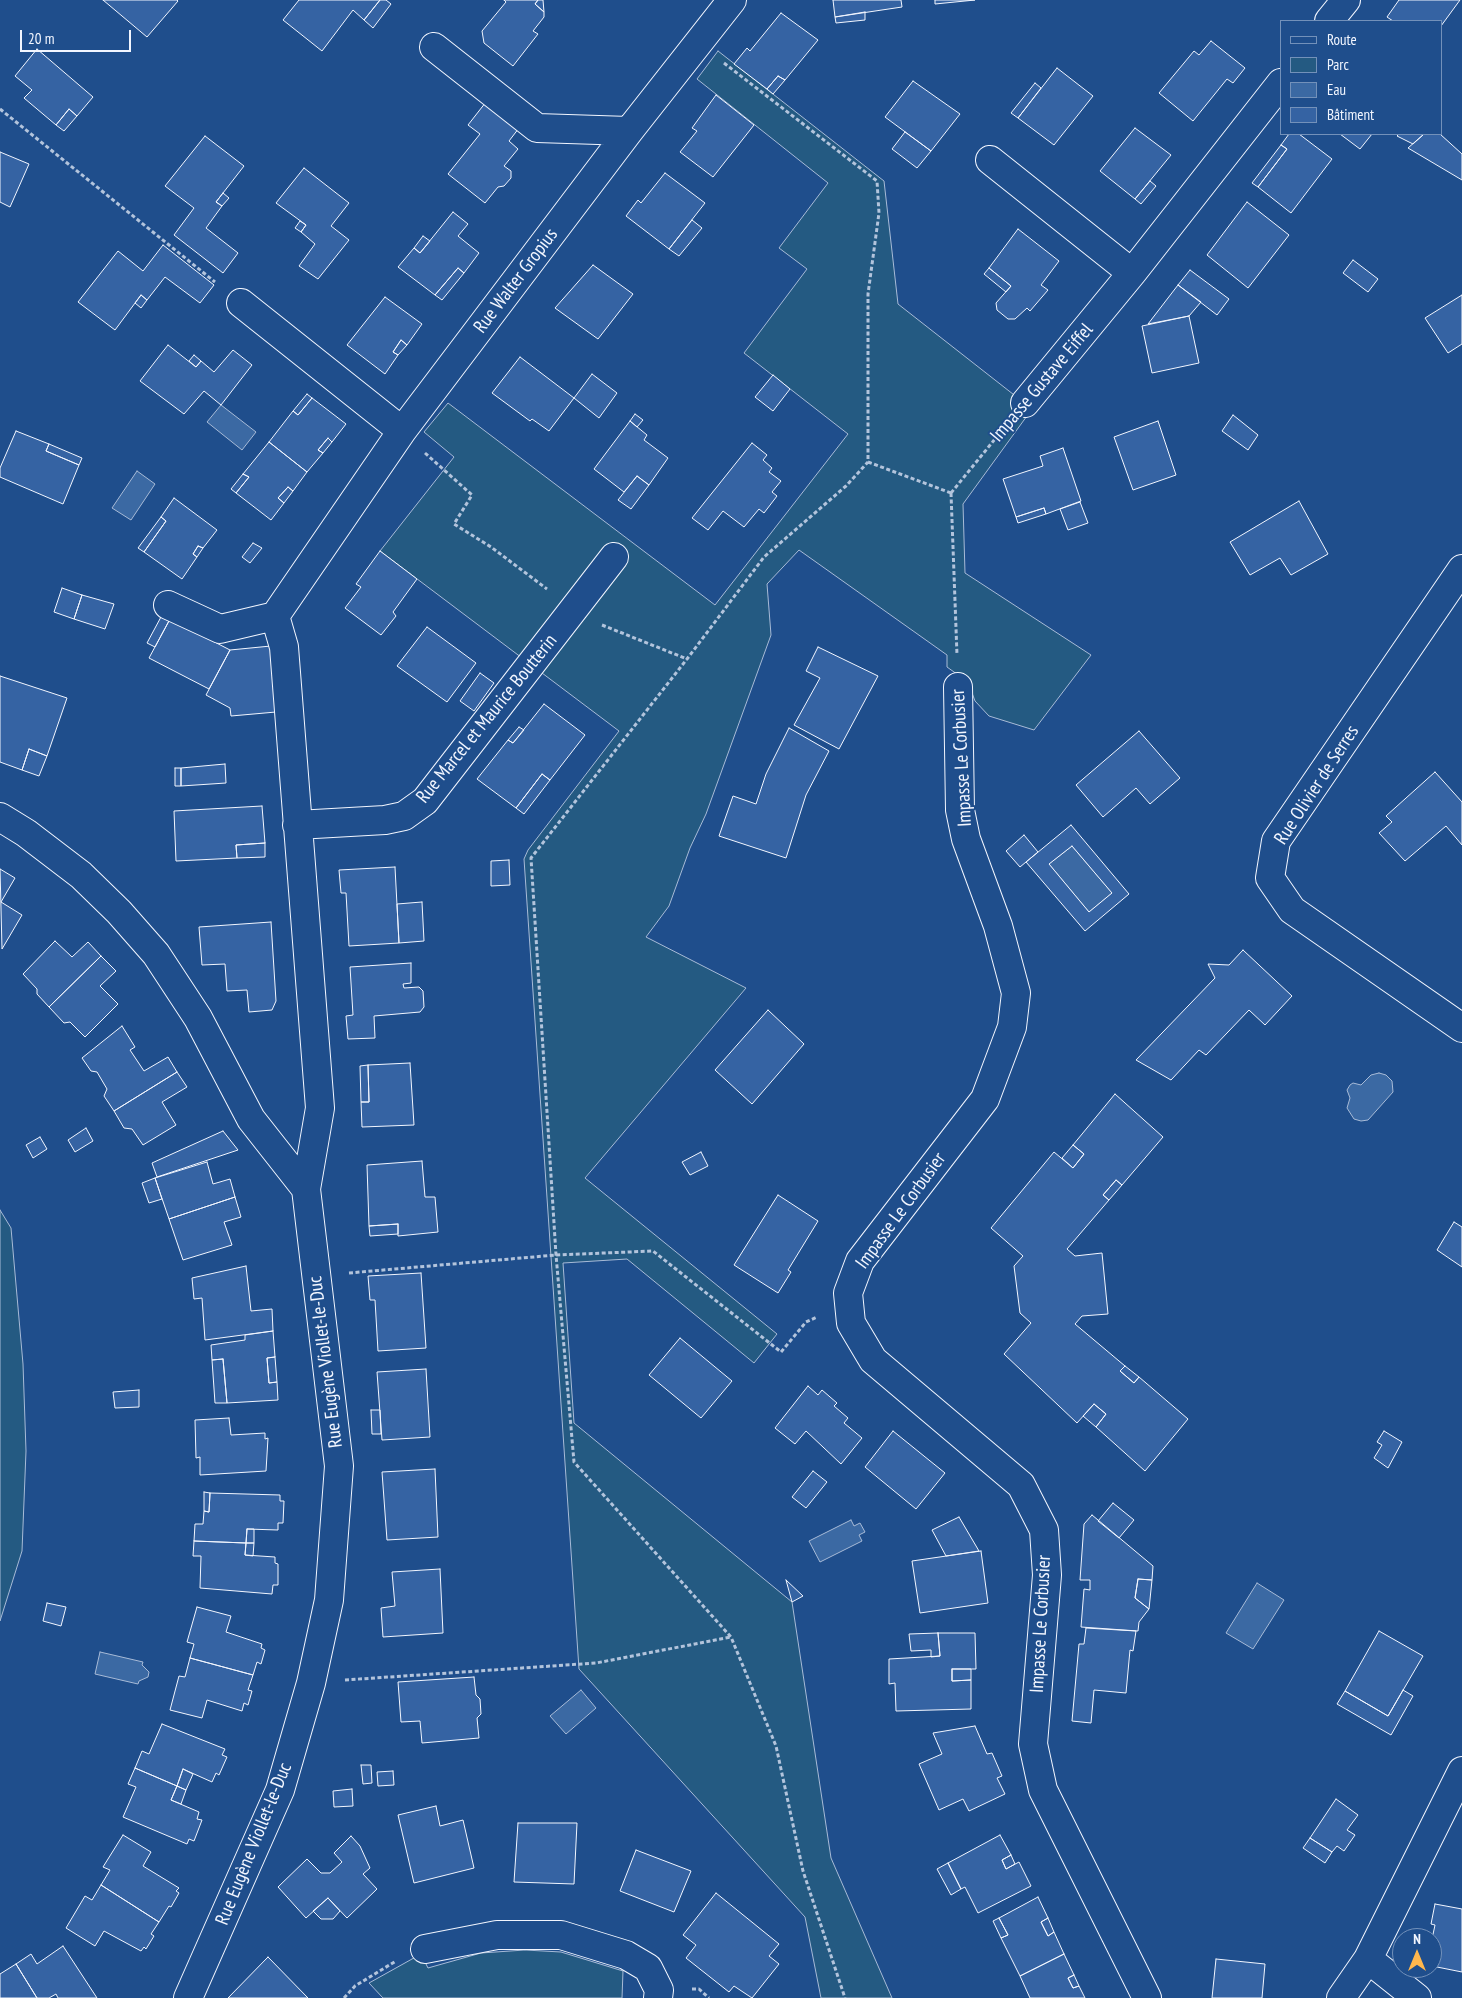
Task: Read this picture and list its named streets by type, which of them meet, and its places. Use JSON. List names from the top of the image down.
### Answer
{
  "streets": {
    "street": [
      "Rue Walter Gropius",
      "Impasse Gustave Eiffel",
      "Rue Marcel et Maurice Boutterin",
      "Impasse Le Corbusier",
      "Rue Olivier de Serres",
      "Rue Eugène Viollet-le-Duc"
    ]
  },
  "crossings": [
    ["Impasse Gustave Eiffel", "Impasse Le Corbusier"]
  ],
  "legend": [
    "Route",
    "Parc",
    "Eau",
    "Bâtiment"
  ],
  "scale_bar": "20 m",
  "north": "top"
}
